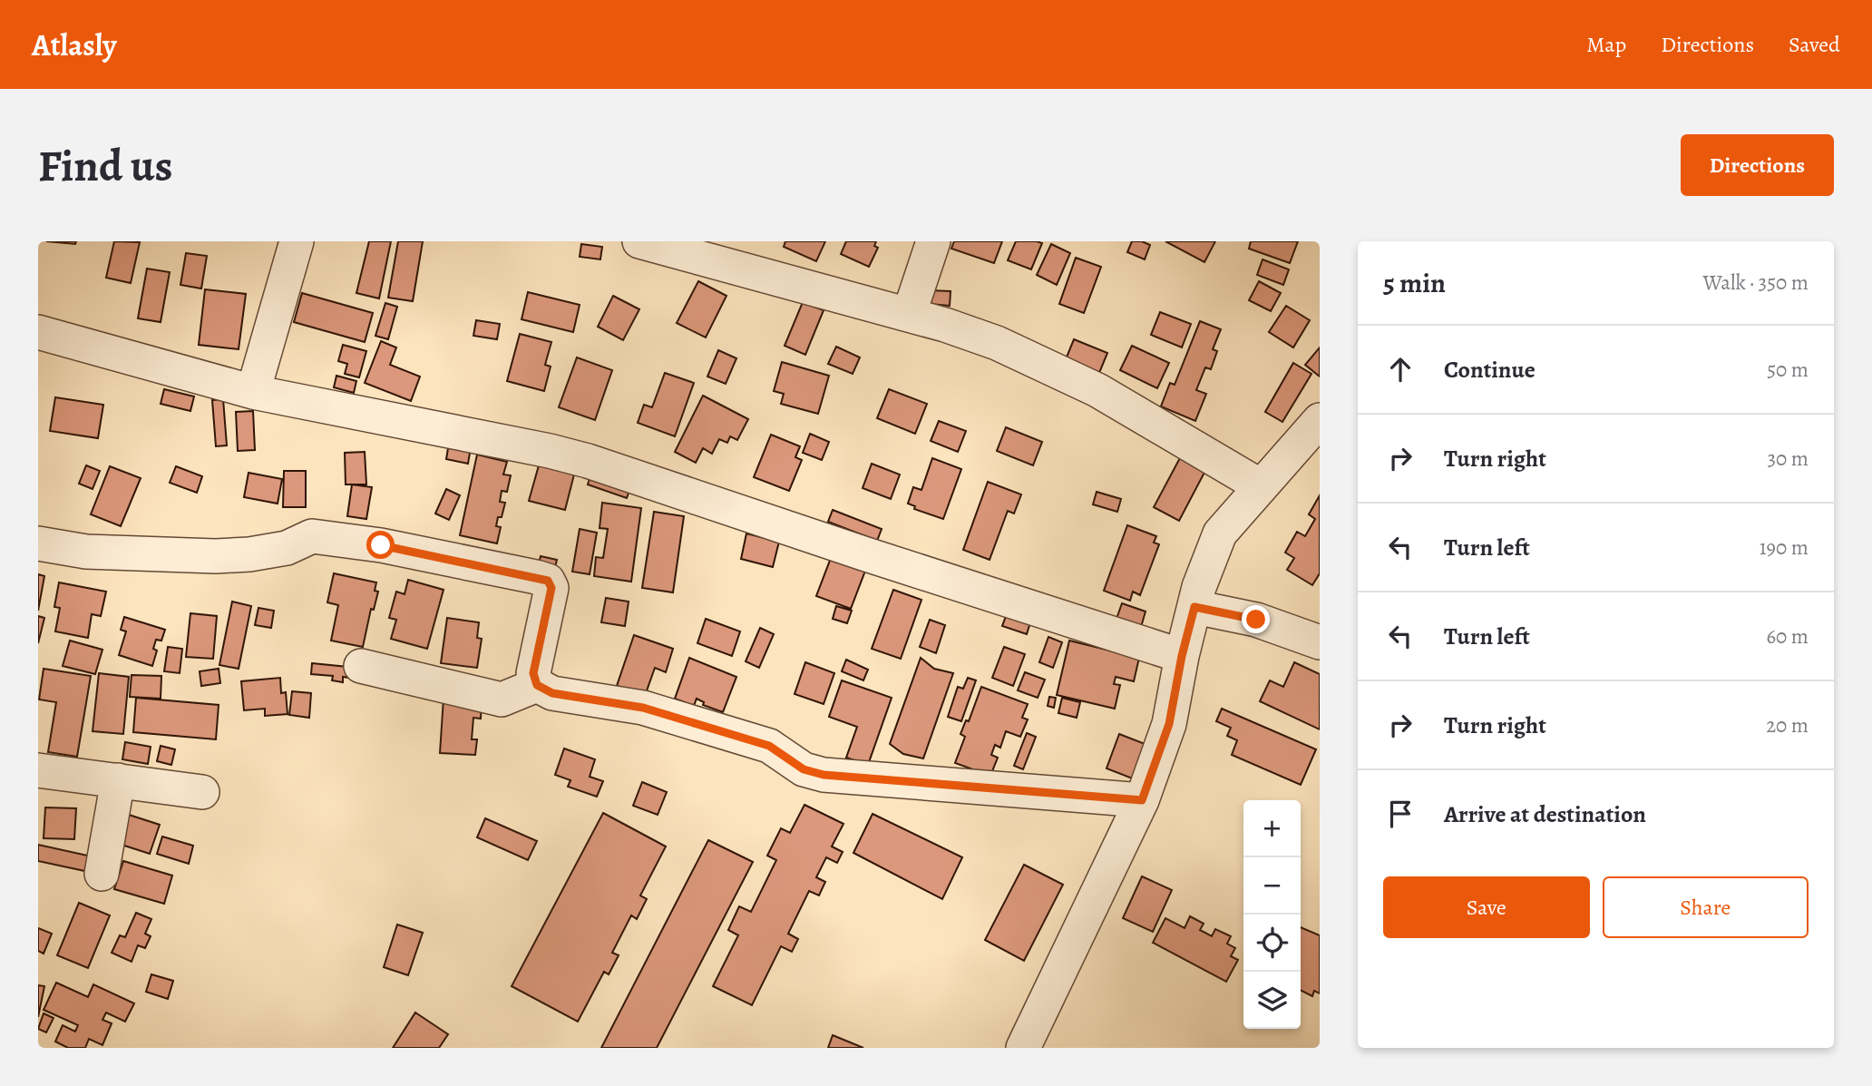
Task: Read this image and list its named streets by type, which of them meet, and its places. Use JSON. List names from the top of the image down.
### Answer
{
  "page": {
    "header": "Atlasly",
    "nav": ["Map", "Directions", "Saved"],
    "buttons": [
      "Directions",
      ["Save", "Share"]
    ],
    "title": "Find us",
    "heading": ["5 min", "Walk · 350 m"],
    "list": [
      ["Continue", "50 m"],
      ["Turn right", "30 m"],
      ["Turn left", "190 m"],
      ["Turn left", "60 m"],
      ["Turn right", "20 m"],
      "Arrive at destination"
    ],
    "map_buttons": ["+", "−"]
  }
}
